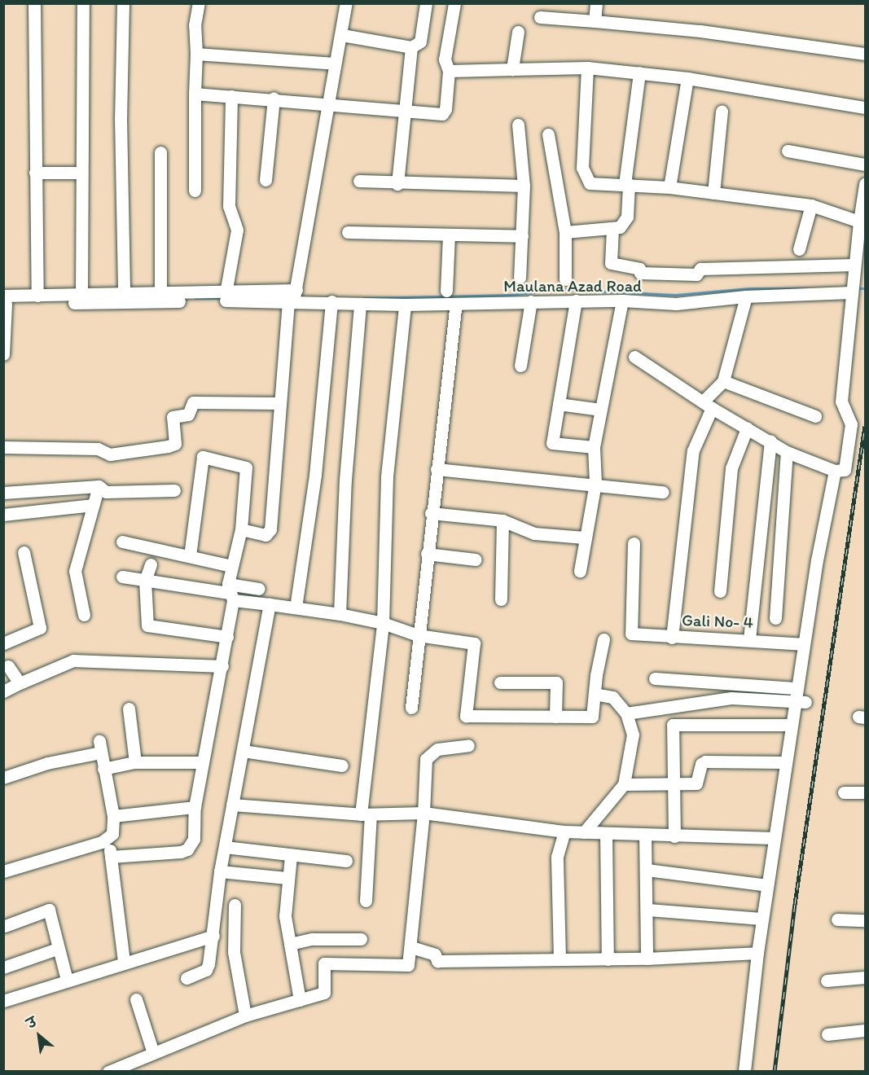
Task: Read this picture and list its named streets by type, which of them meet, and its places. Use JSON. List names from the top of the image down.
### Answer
{
  "streets": {
    "street": ["Maulana Azad Road", "Gali No- 4"]
  },
  "north": "top left"
}
